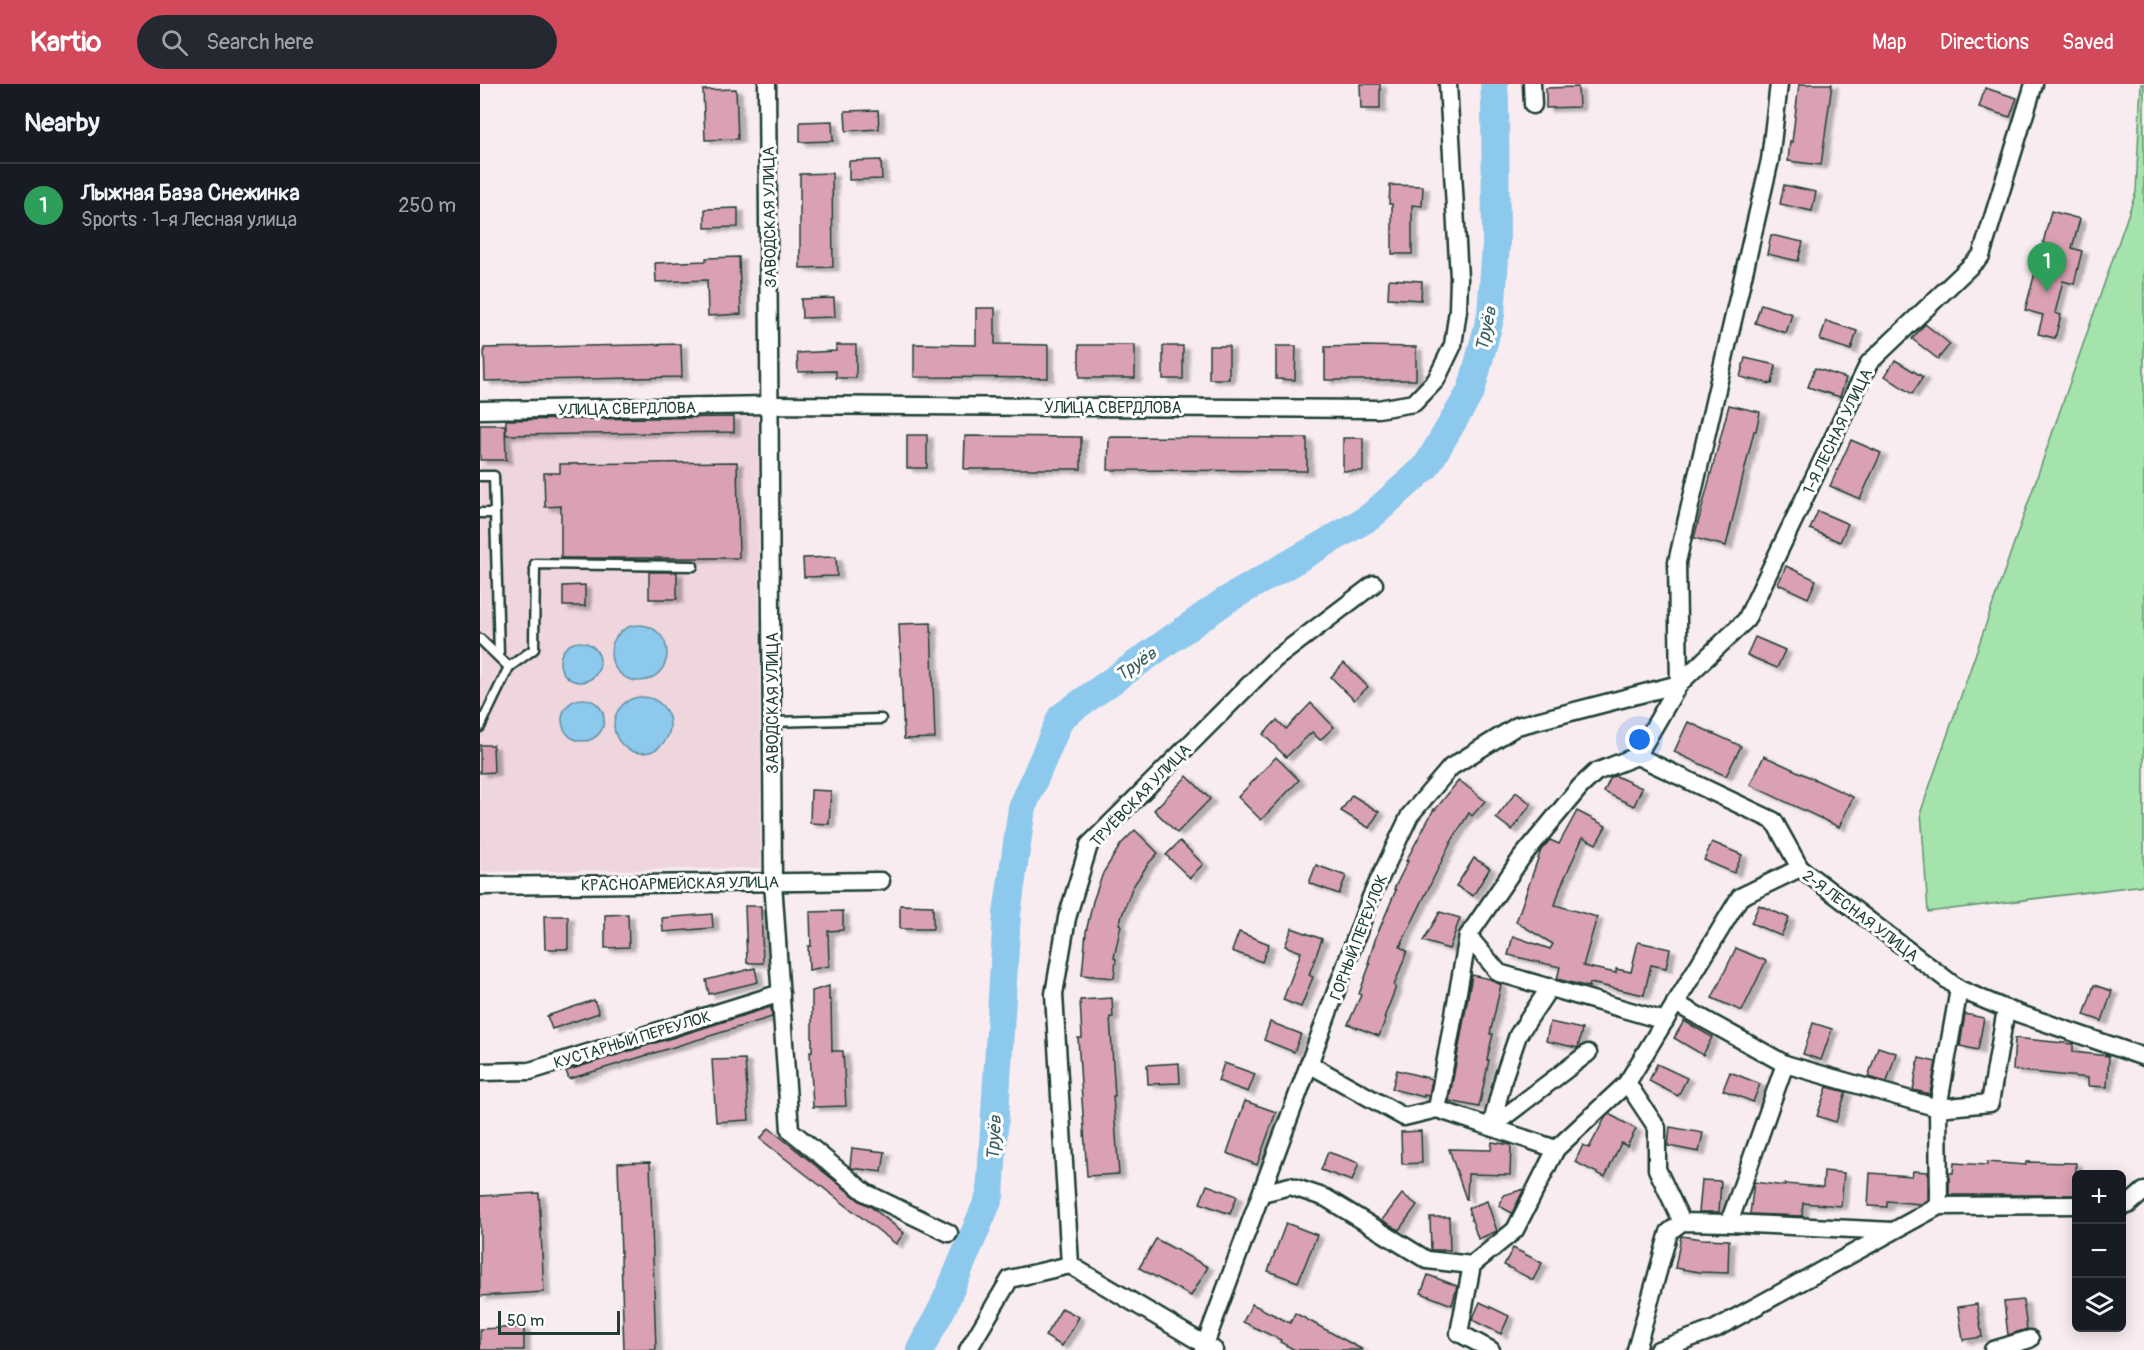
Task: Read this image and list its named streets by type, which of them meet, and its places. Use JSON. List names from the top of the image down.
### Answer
{
  "streets": {
    "street": [
      "ЗАВОДСКАЯ УЛИЦА",
      "УЛИЦА СВЕРДЛОВА",
      "1-Я ЛЕСНАЯ УЛИЦА",
      "ТРУЁВСКАЯ УЛИЦА",
      "КРАСНОАРМЕЙСКАЯ УЛИЦА",
      "2-Я ЛЕСНАЯ УЛИЦА",
      "ГОРНЫЙ ПЕРЕУЛОК",
      "КУСТАРНЫЙ ПЕРЕУЛОК"
    ]
  },
  "crossings": [
    ["ЗАВОДСКАЯ УЛИЦА", "УЛИЦА СВЕРДЛОВА"],
    ["ЗАВОДСКАЯ УЛИЦА", "КРАСНОАРМЕЙСКАЯ УЛИЦА"],
    ["ЗАВОДСКАЯ УЛИЦА", "КУСТАРНЫЙ ПЕРЕУЛОК"],
    ["1-Я ЛЕСНАЯ УЛИЦА", "ГОРНЫЙ ПЕРЕУЛОК"]
  ],
  "water": ["Труёв"],
  "scale_bar": "50 m",
  "page": {
    "header": "Kartio",
    "search": "Search here",
    "nav": ["Map", "Directions", "Saved"],
    "heading": "Nearby",
    "list": [
      {
        "mark": "1",
        "name": "Лыжная База Снежинка",
        "note": "Sports · 1-я Лесная улица",
        "value": "250 m"
      }
    ],
    "pins": "1",
    "map_buttons": ["+", "−"],
    "scale": "50 m"
  }
}
